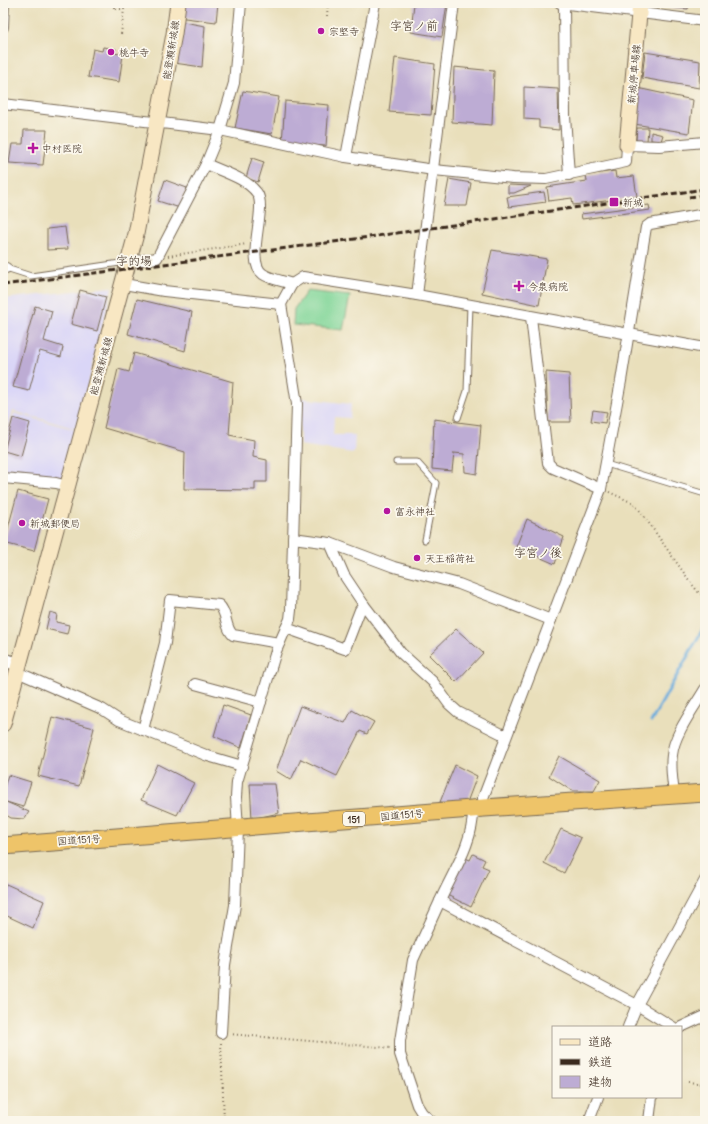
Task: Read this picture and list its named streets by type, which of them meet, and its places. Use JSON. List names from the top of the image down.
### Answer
{
  "streets": {
    "highway": ["国道151号", "151"],
    "main road": ["能登瀬新城線", "新城停車場線"]
  },
  "districts": ["字宮ノ前", "字的場", "字宮ノ後"],
  "places": {
    "other": [
      "宗堅寺",
      "桃牛寺",
      "富永神社",
      "新城郵便局",
      "天王稲荷社"
    ],
    "health": ["中村医院", "今泉病院"],
    "transit": ["新城"]
  },
  "legend": ["道路", "鉄道", "建物"]
}
